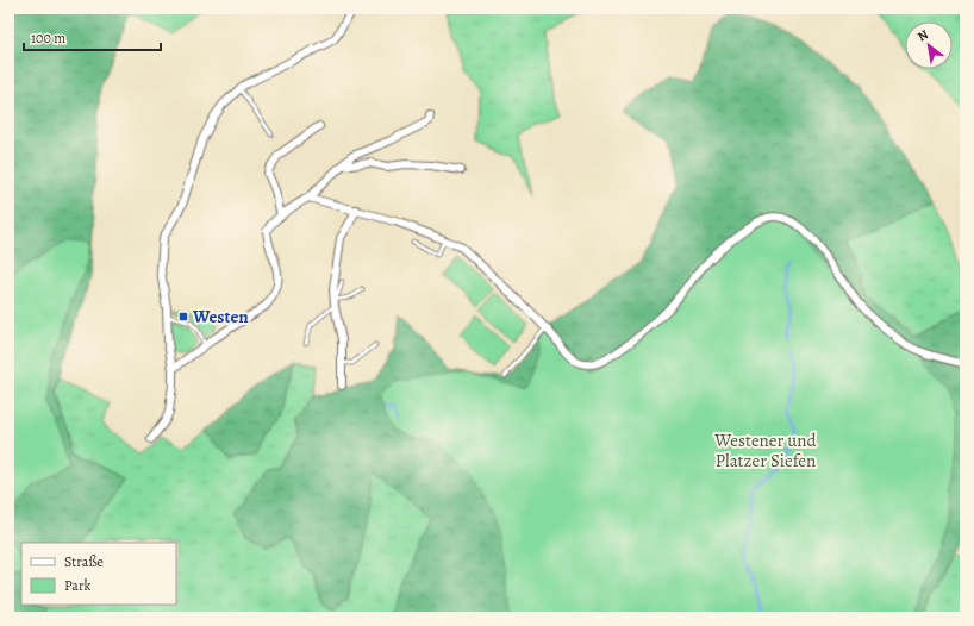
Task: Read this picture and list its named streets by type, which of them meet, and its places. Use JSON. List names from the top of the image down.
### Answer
{
  "parks": ["Westener und Platzer Siefen"],
  "places": {
    "transit": ["Westen"]
  },
  "legend": ["Straße", "Park"],
  "scale_bar": "100 m",
  "north": "top left"
}
